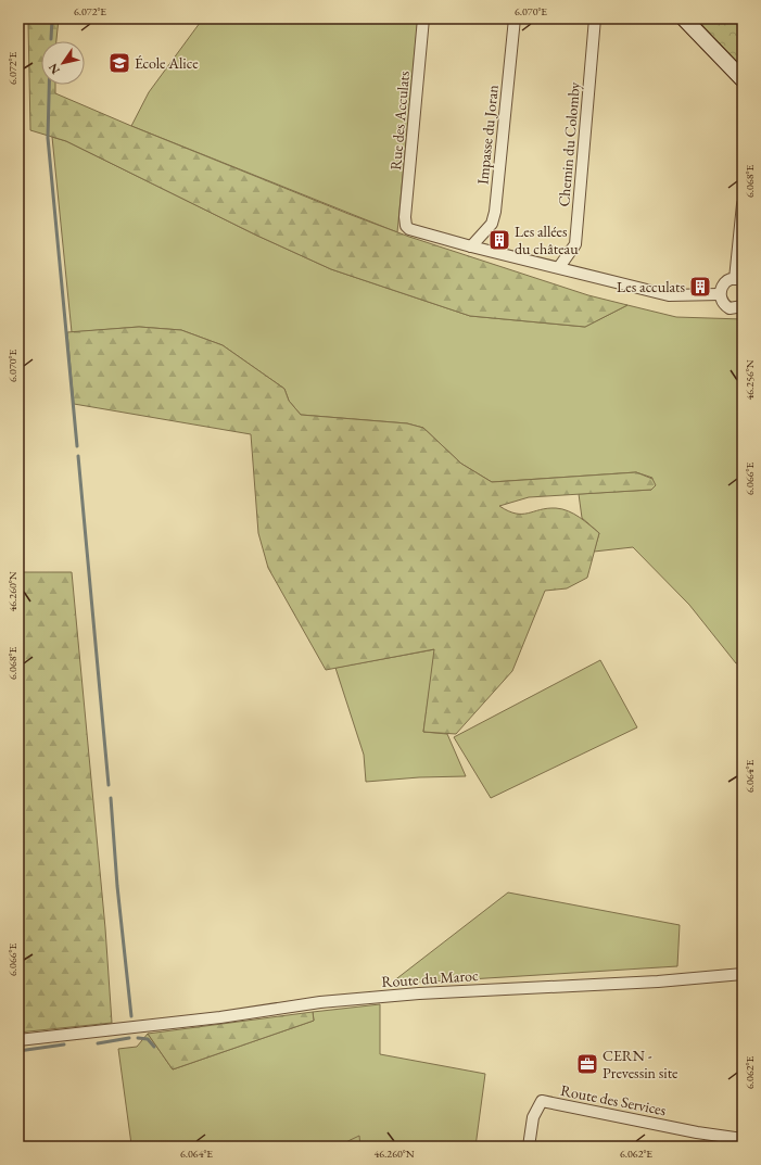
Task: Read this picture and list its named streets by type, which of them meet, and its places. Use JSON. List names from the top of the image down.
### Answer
{
  "streets": {
    "street": [
      "Rue des Acculats",
      "Impasse du Joran",
      "Chemin du Colomby",
      "Route du Maroc",
      "Route des Services"
    ]
  },
  "crossings": [
    ["Rue des Acculats", "Impasse du Joran"]
  ],
  "places": {
    "school or university": ["École Alice"],
    "building": ["Les allées du château", "Les acculats"],
    "office": ["CERN - Prevessin site"]
  },
  "north": "bottom left",
  "coordinates": [
    "6.072°E",
    "6.070°E",
    "6.068°E",
    "46.256°N",
    "6.066°E",
    "46.260°N",
    "6.064°E",
    "6.062°E"
  ]
}
